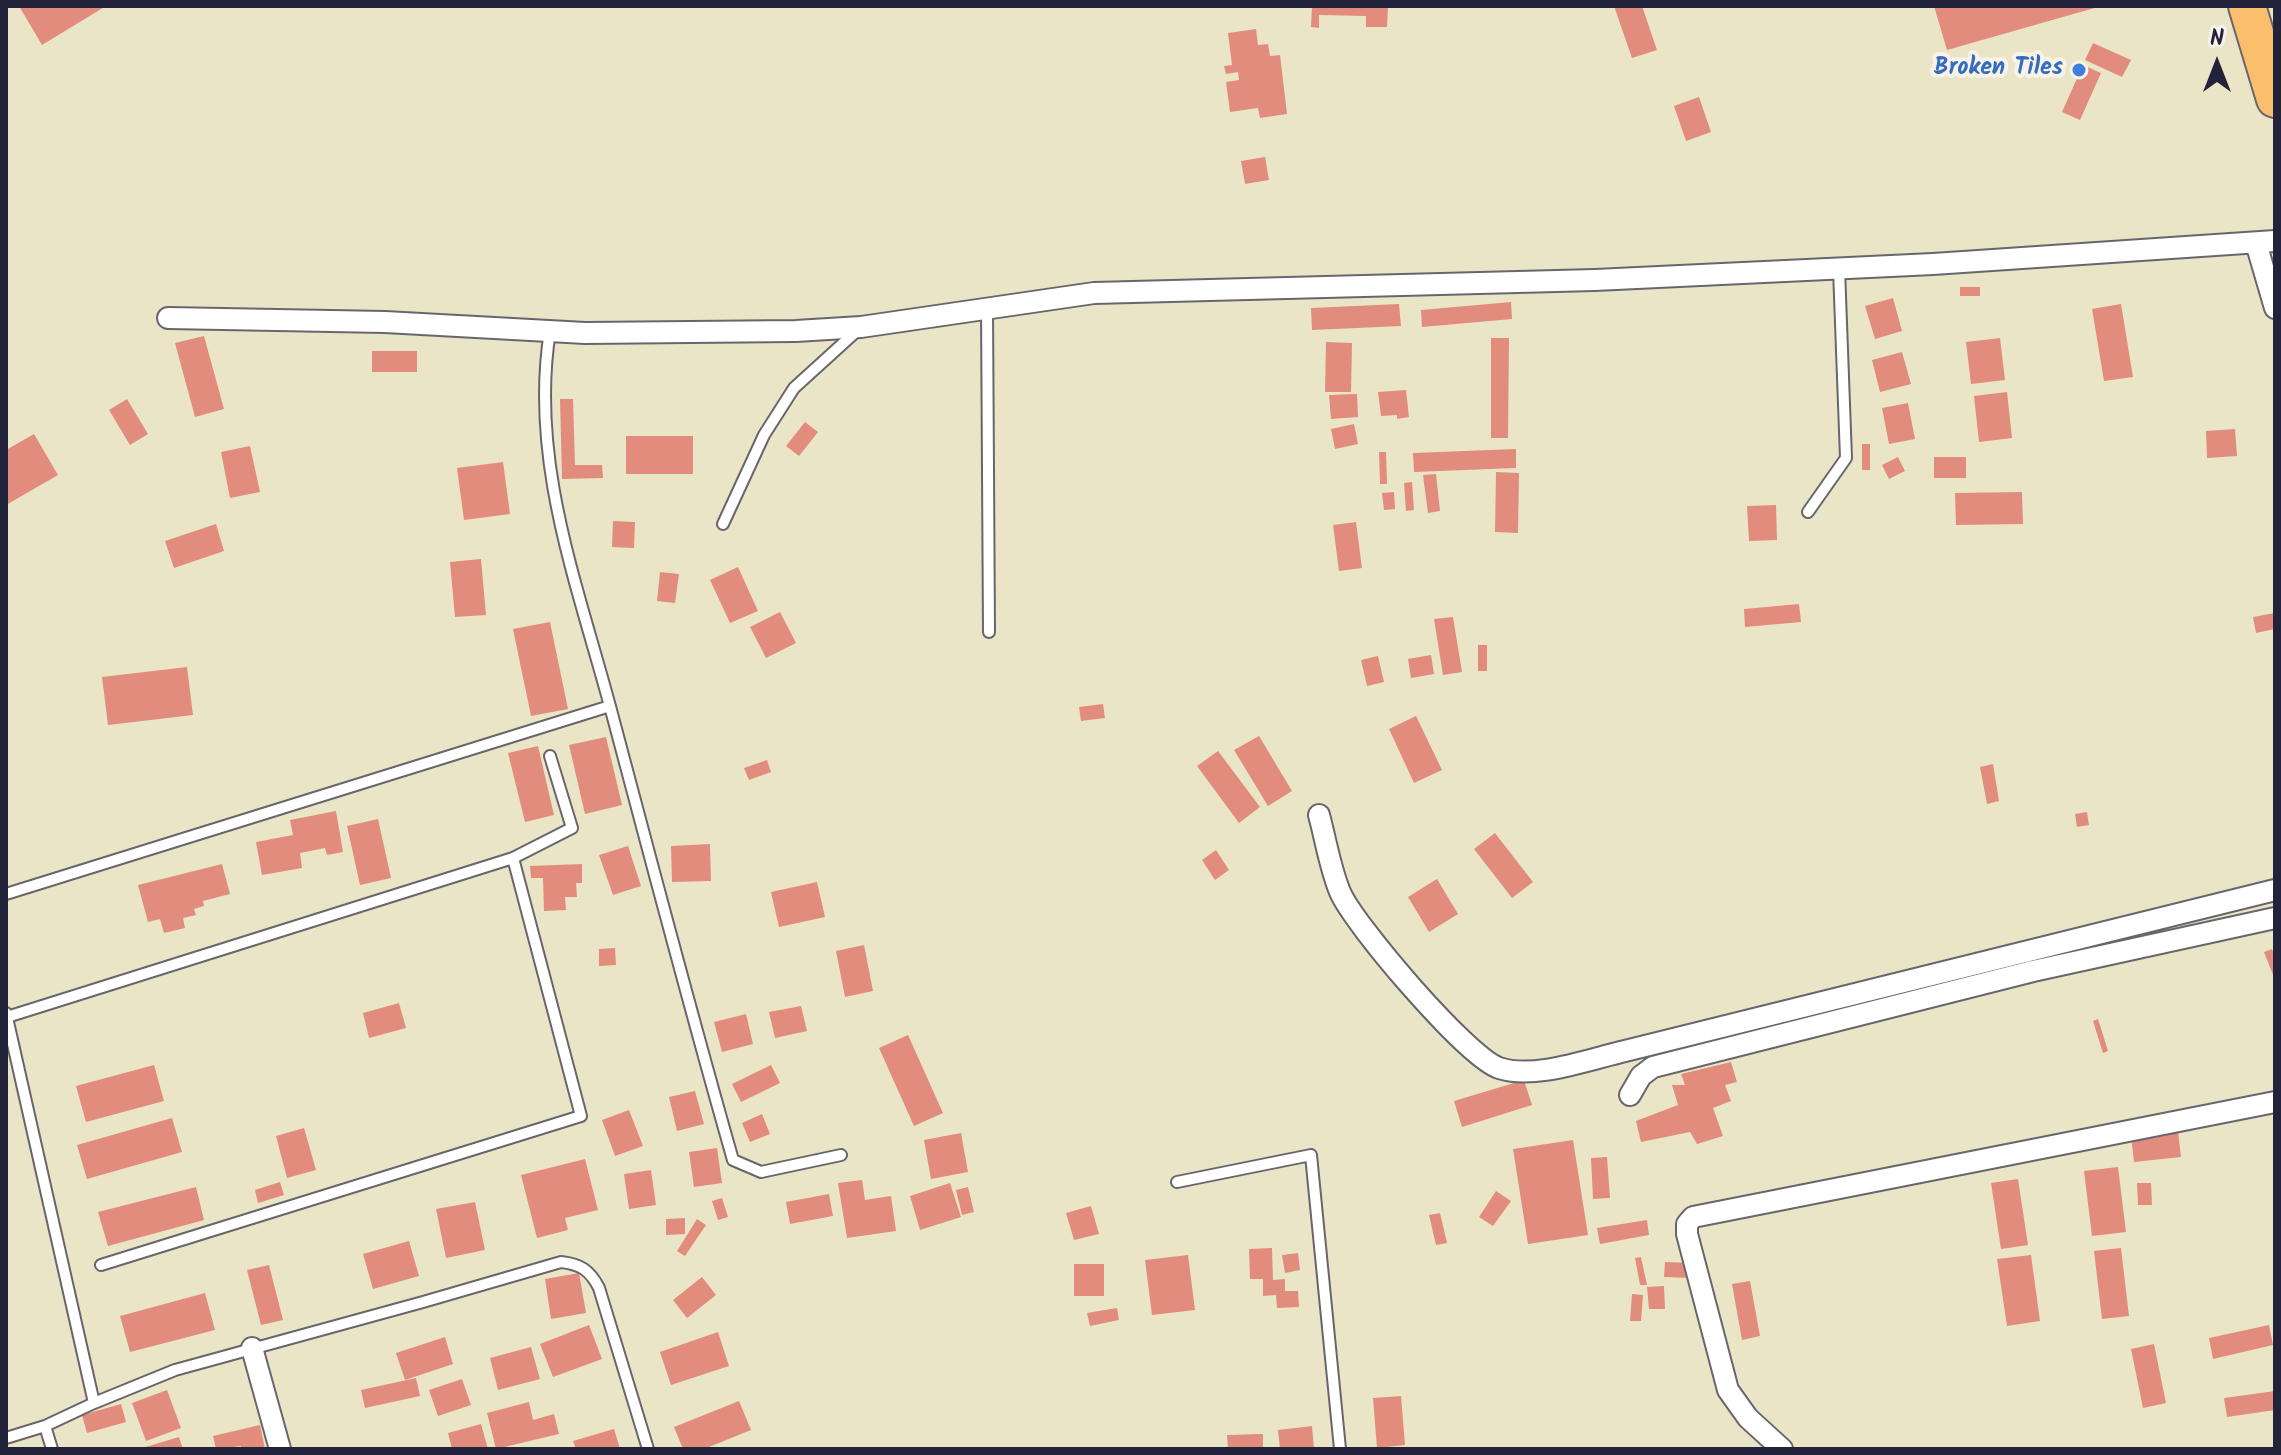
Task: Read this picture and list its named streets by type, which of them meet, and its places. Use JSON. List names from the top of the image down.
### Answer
{
  "places": ["Broken Tiles"],
  "north": "top"
}
